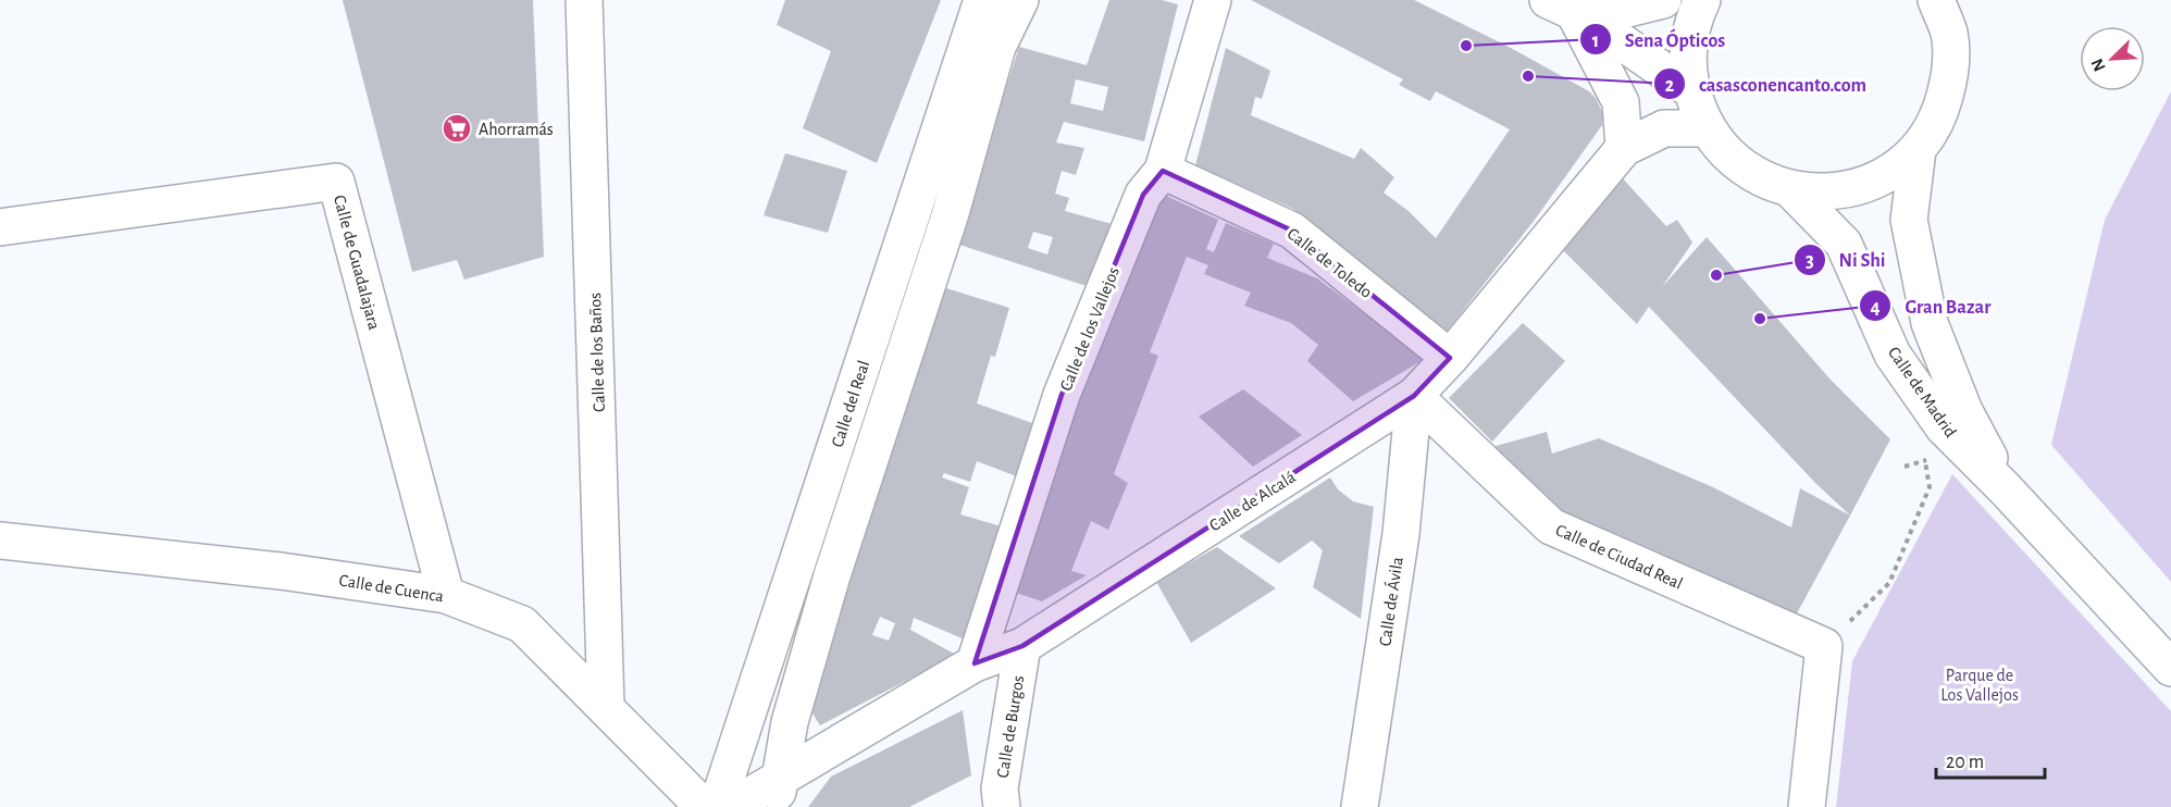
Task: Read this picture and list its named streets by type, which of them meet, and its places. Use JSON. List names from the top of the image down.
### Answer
{
  "streets": {
    "street": [
      "Calle de Guadalajara",
      "Calle de Toledo",
      "Calle de los Vallejos",
      "Calle de los Baños",
      "Calle de Madrid",
      "Calle del Real",
      "Calle de Alcalá",
      "Calle de Ciudad Real",
      "Calle de Cuenca",
      "Calle de Ávila",
      "Calle de Burgos"
    ]
  },
  "crossings": [
    ["Calle de Guadalajara", "Calle de Cuenca"],
    ["Calle de Toledo", "Calle de los Vallejos"],
    ["Calle de Toledo", "Calle de Alcalá"],
    ["Calle de los Vallejos", "Calle de Alcalá"],
    ["Calle de los Baños", "Calle de Cuenca"],
    ["Calle de Alcalá", "Calle de Ciudad Real"],
    ["Calle de Alcalá", "Calle de Ávila"],
    ["Calle de Alcalá", "Calle de Burgos"],
    ["Calle de Ciudad Real", "Calle de Ávila"]
  ],
  "parks": ["Parque de Los Vallejos"],
  "places": {
    "other": [
      "Sena Ópticos",
      "casasconencanto.com",
      "Ni Shi",
      "Gran Bazar"
    ],
    "supermarket": ["Ahorramás"]
  },
  "scale_bar": "20 m",
  "north": "bottom left"
}
